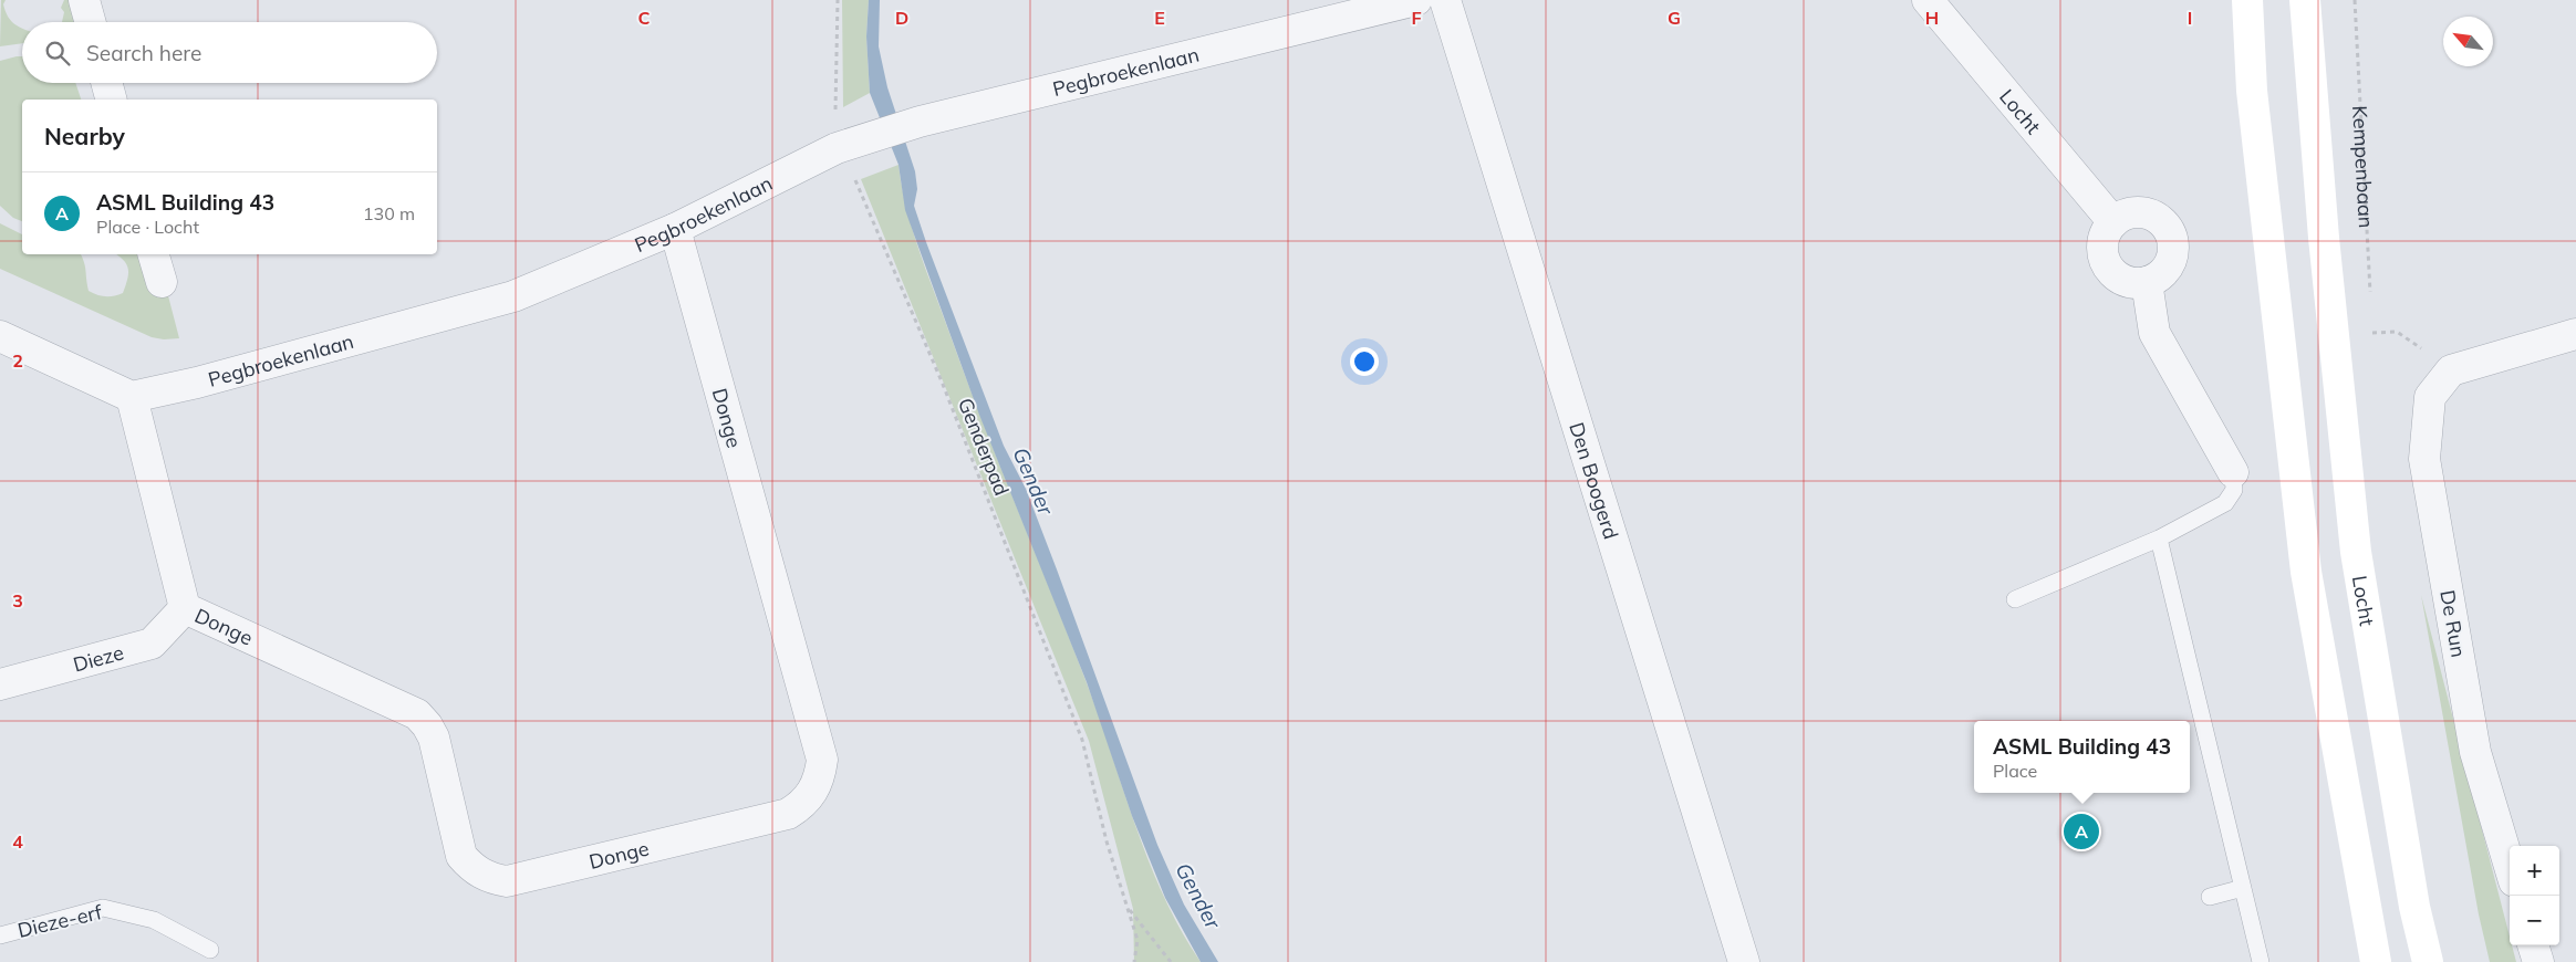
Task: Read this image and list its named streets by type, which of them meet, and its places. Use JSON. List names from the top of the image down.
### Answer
{
  "streets": {
    "main road": ["Locht"],
    "street": [
      "Pegbroekenlaan",
      "Donge",
      "Den Boogerd",
      "De Run",
      "Dieze"
    ],
    "lane": ["Dieze-erf"],
    "path": ["Kempenbaan", "Genderpad"]
  },
  "crossings": [
    ["Pegbroekenlaan", "Donge"],
    ["Pegbroekenlaan", "Genderpad"],
    ["Donge", "Dieze"]
  ],
  "water": ["Gender"],
  "north": "top left",
  "page": {
    "search": "Search here",
    "heading": "Nearby",
    "list": [
      {
        "mark": "A",
        "name": "ASML Building 43",
        "note": "Place · Locht",
        "value": "130 m"
      }
    ],
    "popup": ["ASML Building 43", "Place"],
    "pins": "A",
    "map_buttons": ["+", "−"]
  },
  "grid": {
    "columns": [
      "C",
      "D",
      "E",
      "F",
      "G",
      "H",
      "I"
    ],
    "rows": ["2", "3", "4"]
  }
}
